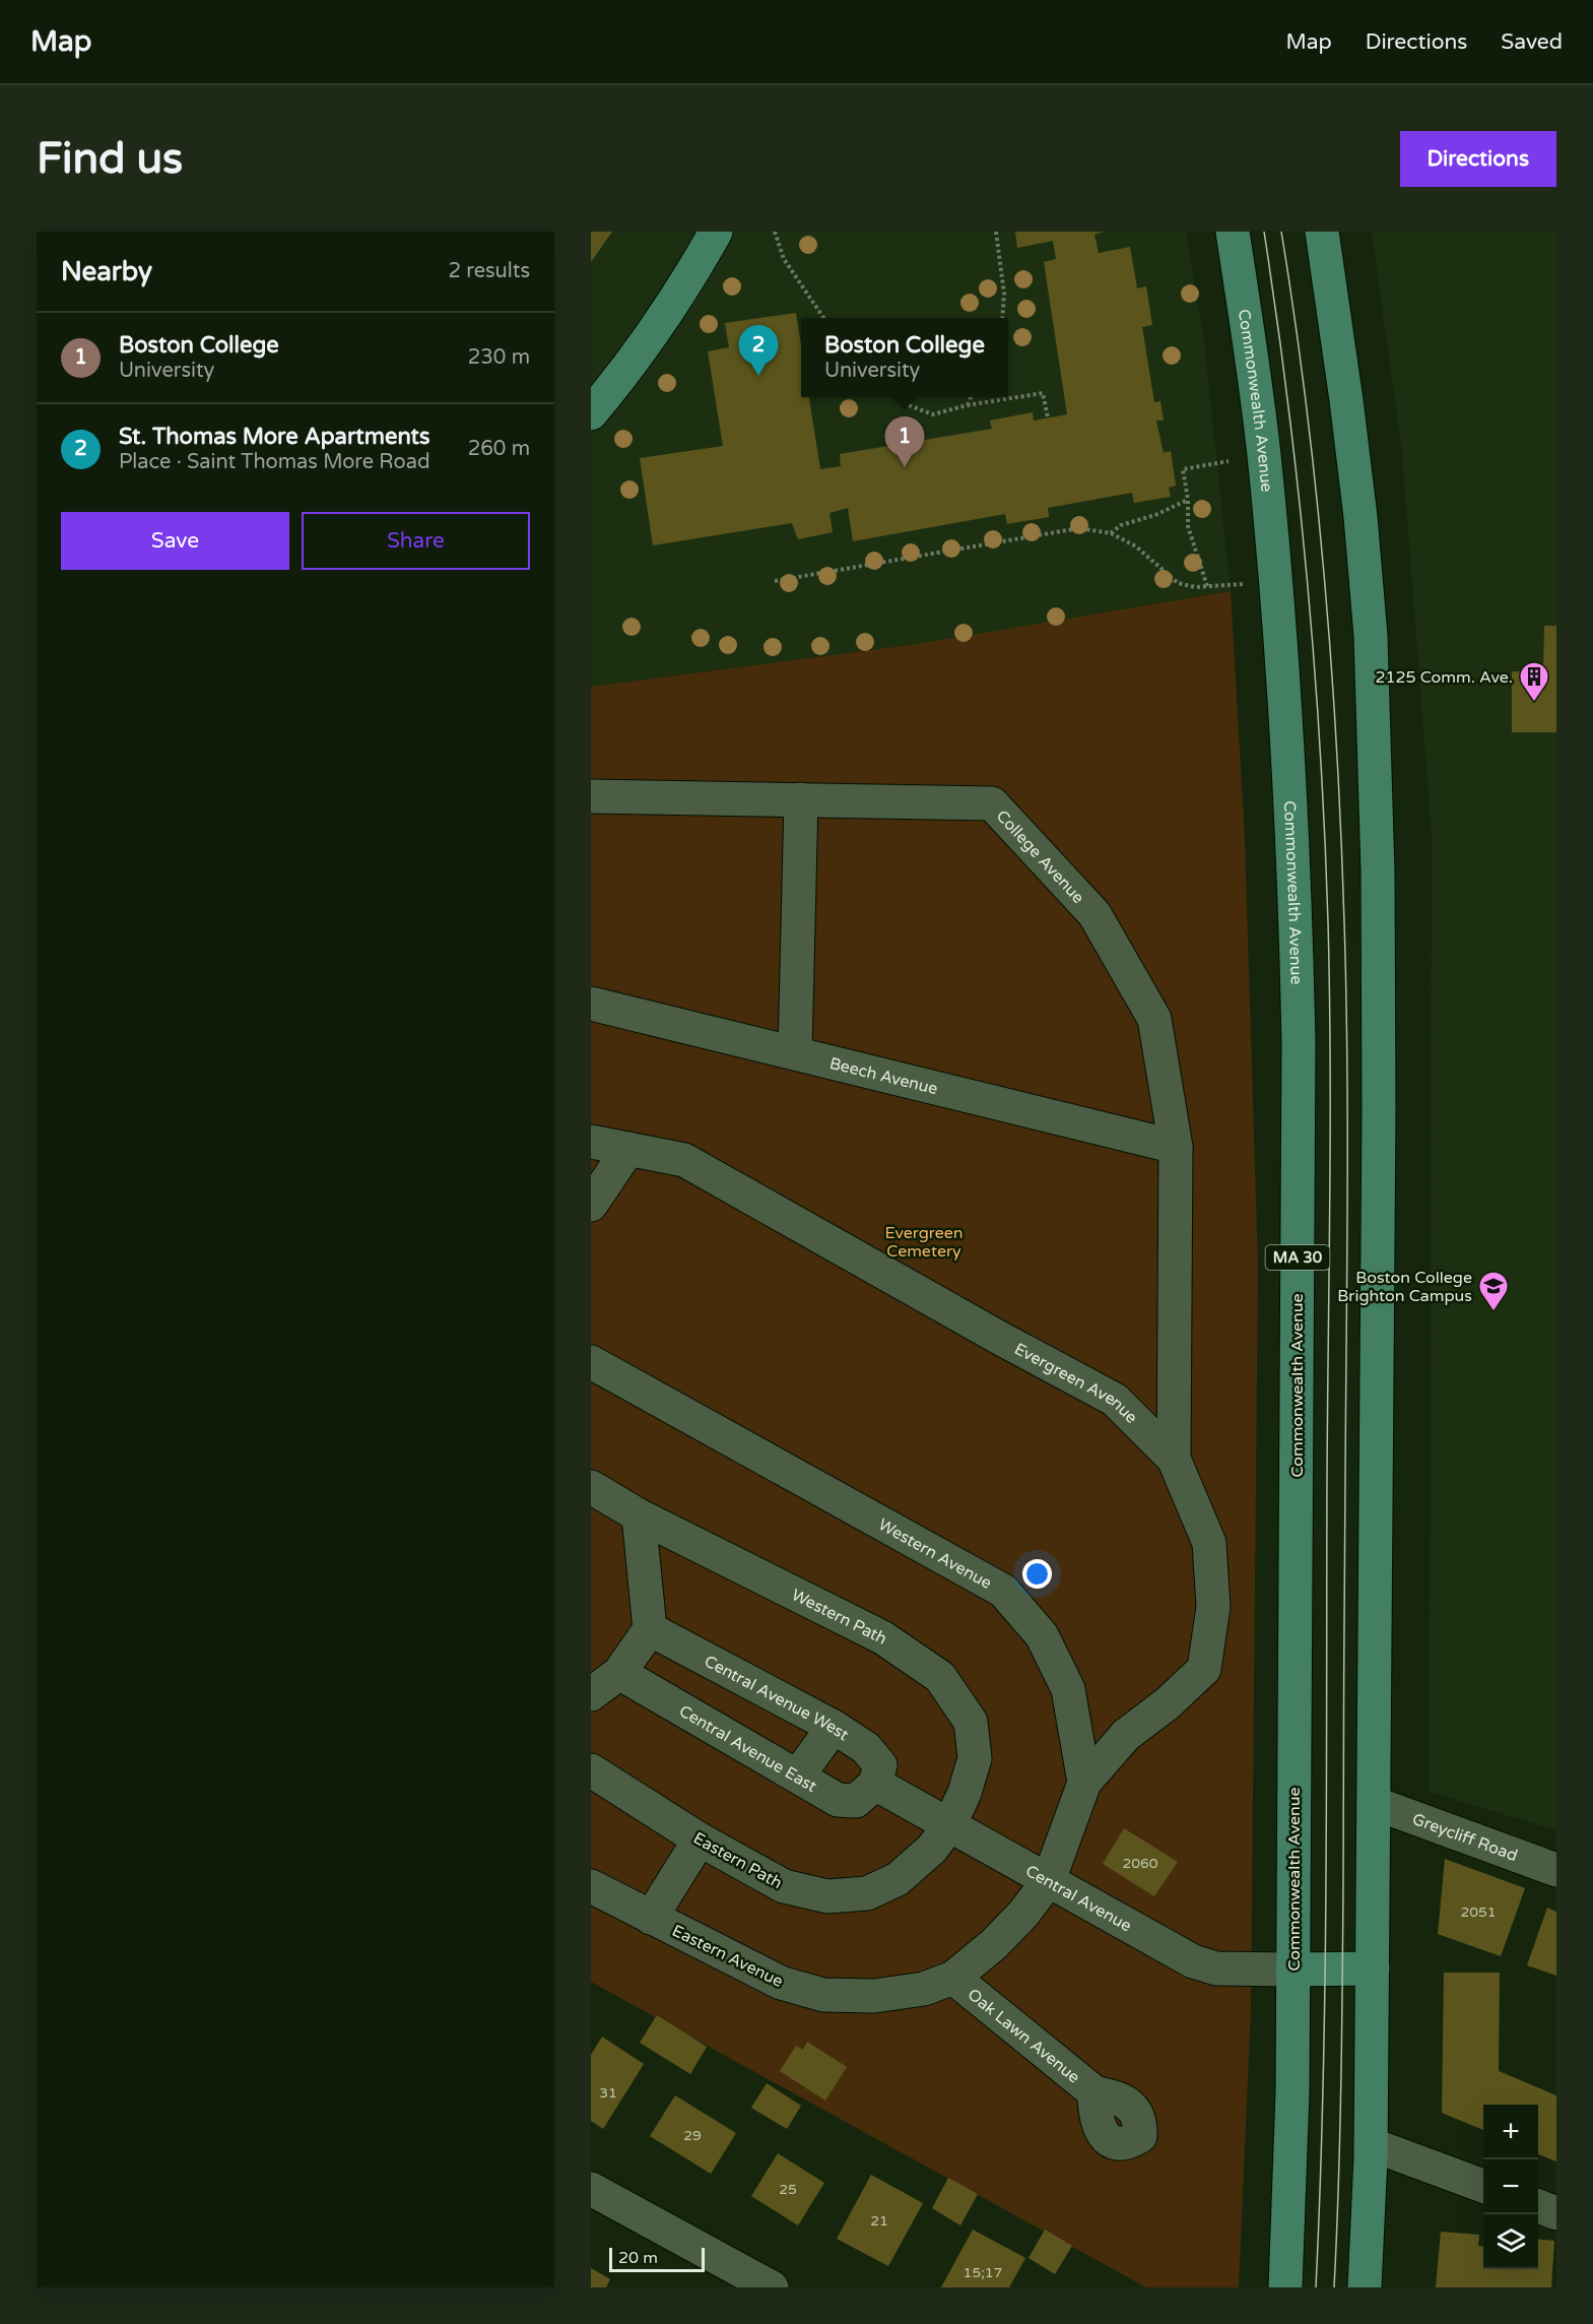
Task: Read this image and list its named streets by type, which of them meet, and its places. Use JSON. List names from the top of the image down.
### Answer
{
  "streets": {
    "main road": ["Commonwealth Avenue", "MA 30"],
    "street": [
      "College Avenue",
      "Beech Avenue",
      "Evergreen Avenue",
      "Western Avenue",
      "Western Path",
      "Central Avenue West",
      "Central Avenue East",
      "Greycliff Road",
      "Eastern Path",
      "Central Avenue",
      "Eastern Avenue",
      "Oak Lawn Avenue"
    ]
  },
  "crossings": [
    ["Commonwealth Avenue", "Central Avenue"],
    ["College Avenue", "Beech Avenue"],
    ["College Avenue", "Evergreen Avenue"],
    ["Evergreen Avenue", "Western Avenue"],
    ["Western Avenue", "Central Avenue"],
    ["Western Avenue", "Eastern Avenue"],
    ["Western Path", "Eastern Path"],
    ["Western Path", "Central Avenue"],
    ["Central Avenue West", "Central Avenue East"],
    ["Central Avenue West", "Central Avenue"],
    ["Central Avenue East", "Central Avenue"],
    ["Eastern Path", "Central Avenue"],
    ["Central Avenue", "Eastern Avenue"],
    ["Eastern Avenue", "Oak Lawn Avenue"]
  ],
  "parks": ["Evergreen Cemetery"],
  "places": {
    "building": ["2125 Comm. Ave."],
    "school or university": ["Boston College Brighton Campus"]
  },
  "house_numbers": [
    "2060",
    "2051",
    "31",
    "29",
    "25",
    "21",
    "15;17"
  ],
  "scale_bar": "20 m",
  "page": {
    "header": "Map",
    "nav": ["Map", "Directions", "Saved"],
    "buttons": [
      "Directions",
      ["Save", "Share"]
    ],
    "title": "Find us",
    "heading": ["Nearby", "2 results"],
    "list": [
      {
        "mark": "1",
        "name": "Boston College",
        "note": "University",
        "value": "230 m"
      },
      {
        "mark": "2",
        "name": "St. Thomas More Apartments",
        "note": "Place · Saint Thomas More Road",
        "value": "260 m"
      }
    ],
    "popup": ["Boston College", "University"],
    "pins": ["2", "1"],
    "map_buttons": ["+", "−"],
    "scale": "20 m"
  }
}
